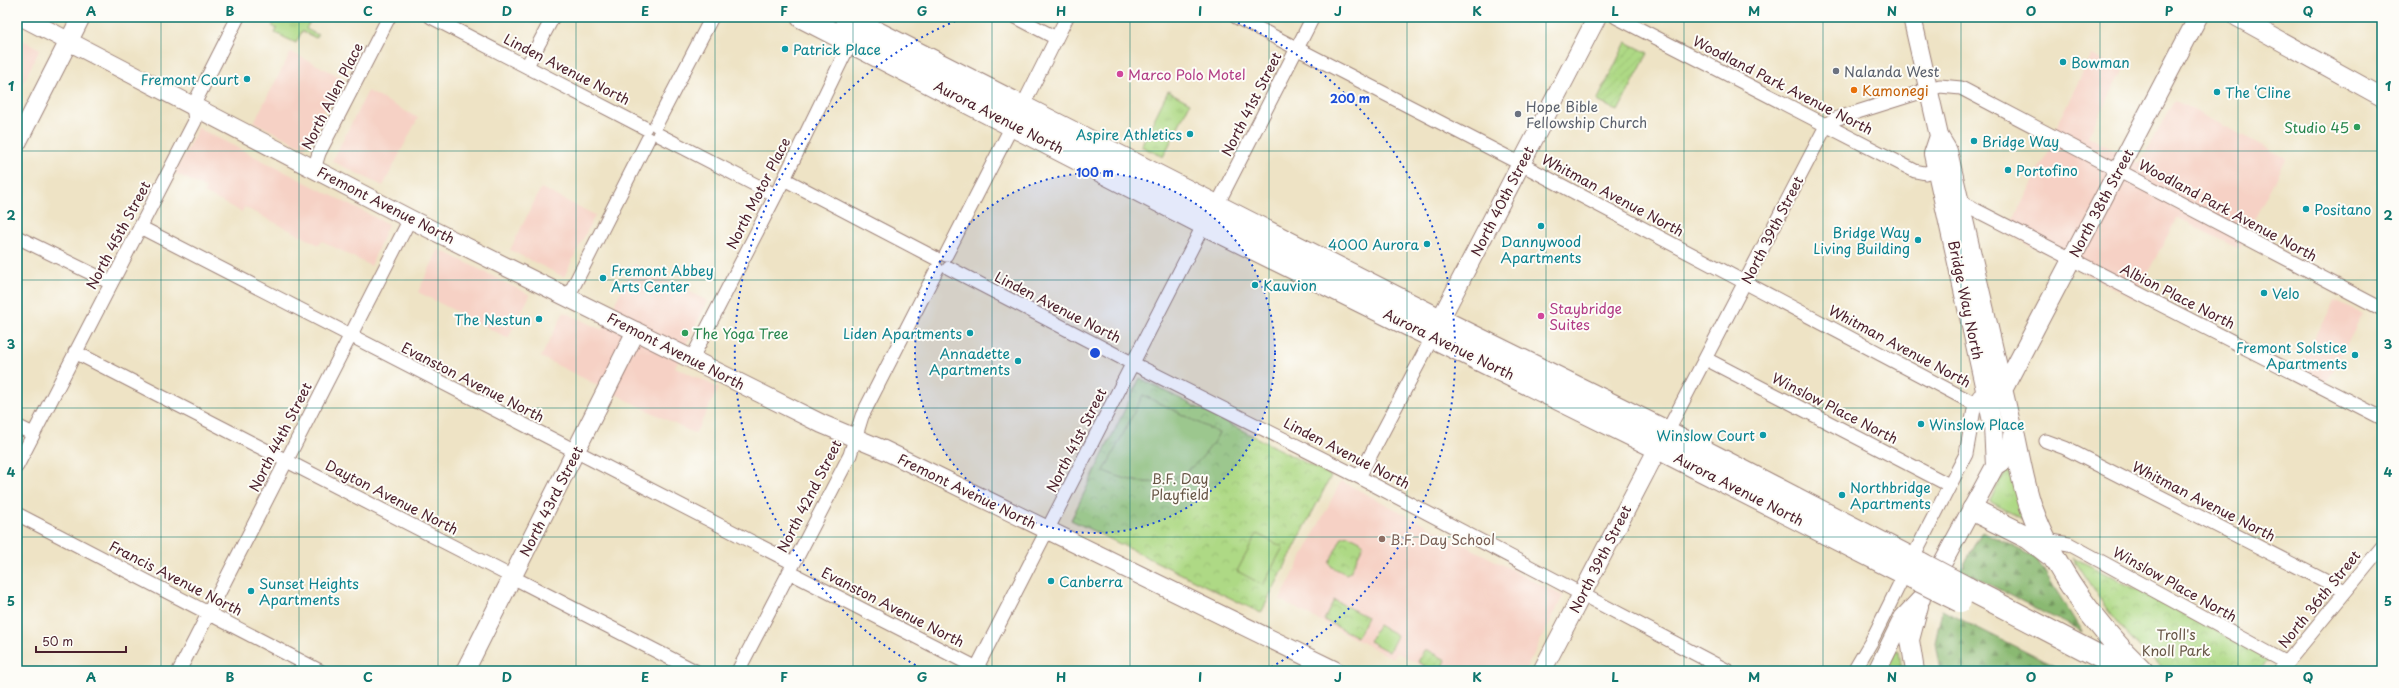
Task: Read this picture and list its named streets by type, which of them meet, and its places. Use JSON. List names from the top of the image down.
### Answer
{
  "streets": {
    "highway": ["Aurora Avenue North"],
    "main road": [
      "North 40th Street",
      "North 38th Street",
      "Fremont Avenue North",
      "North 39th Street",
      "Bridge Way North",
      "North 43rd Street"
    ],
    "street": [
      "Linden Avenue North",
      "Woodland Park Avenue North",
      "North Allen Place",
      "North 41st Street",
      "North Motor Place",
      "Whitman Avenue North",
      "North 45th Street",
      "Albion Place North",
      "Evanston Avenue North",
      "Winslow Place North",
      "North 44th Street",
      "North 42nd Street",
      "Dayton Avenue North",
      "Francis Avenue North",
      "North 36th Street"
    ]
  },
  "crossings": [
    ["Linden Avenue North", "North 41st Street"],
    ["Linden Avenue North", "North Motor Place"],
    ["Linden Avenue North", "North 40th Street"],
    ["Linden Avenue North", "North 39th Street"],
    ["Linden Avenue North", "North 42nd Street"],
    ["Woodland Park Avenue North", "North 38th Street"],
    ["Woodland Park Avenue North", "North 39th Street"],
    ["Woodland Park Avenue North", "Bridge Way North"],
    ["North Allen Place", "Fremont Avenue North"],
    ["North 41st Street", "Aurora Avenue North"],
    ["North 41st Street", "Whitman Avenue North"],
    ["North 41st Street", "Fremont Avenue North"],
    ["North 41st Street", "Evanston Avenue North"],
    ["Aurora Avenue North", "North Motor Place"],
    ["Aurora Avenue North", "North 40th Street"],
    ["Aurora Avenue North", "North 39th Street"],
    ["Aurora Avenue North", "North 42nd Street"],
    ["North Motor Place", "Fremont Avenue North"],
    ["Whitman Avenue North", "North 40th Street"],
    ["Whitman Avenue North", "North 39th Street"],
    ["Whitman Avenue North", "North 36th Street"],
    ["North 38th Street", "Albion Place North"],
    ["North 38th Street", "Bridge Way North"],
    ["Fremont Avenue North", "North 45th Street"],
    ["Fremont Avenue North", "North 44th Street"],
    ["Fremont Avenue North", "North 42nd Street"],
    ["Fremont Avenue North", "North 43rd Street"],
    ["North 39th Street", "Winslow Place North"],
    ["North 45th Street", "Evanston Avenue North"],
    ["North 45th Street", "Dayton Avenue North"],
    ["Albion Place North", "Bridge Way North"],
    ["Evanston Avenue North", "North 44th Street"],
    ["Evanston Avenue North", "North 42nd Street"],
    ["Evanston Avenue North", "North 43rd Street"],
    ["Winslow Place North", "North 36th Street"],
    ["North 44th Street", "Dayton Avenue North"],
    ["North 44th Street", "Francis Avenue North"],
    ["Dayton Avenue North", "North 43rd Street"]
  ],
  "parks": ["B.F. Day Playfield", "Troll's Knoll Park"],
  "places": [
    "Patrick Place",
    "Bowman",
    "Nalanda West",
    "Marco Polo Motel",
    "Fremont Court",
    "Kamonegi",
    "The ‘Cline",
    "Hope Bible Fellowship Church",
    "Studio 45",
    "Aspire Athletics",
    "Bridge Way",
    "Portofino",
    "Positano",
    "Dannywood Apartments",
    "Bridge Way Living Building",
    "4000 Aurora",
    "Fremont Abbey Arts Center",
    "Kauvion",
    "Velo",
    "Staybridge Suites",
    "The Nestun",
    "The Yoga Tree",
    "Liden Apartments",
    "Fremont Solstice Apartments",
    "Annadette Apartments",
    "Winslow Place",
    "Winslow Court",
    "Northbridge Apartments",
    "B.F. Day School",
    "Canberra",
    "Sunset Heights Apartments"
  ],
  "scale_bar": "50 m",
  "grid": {
    "columns": [
      "A",
      "B",
      "C",
      "D",
      "E",
      "F",
      "G",
      "H",
      "I",
      "J",
      "K",
      "L",
      "M",
      "N",
      "O",
      "P",
      "Q"
    ],
    "rows": [
      "1",
      "2",
      "3",
      "4",
      "5"
    ]
  },
  "rings": ["200 m", "100 m"]
}
